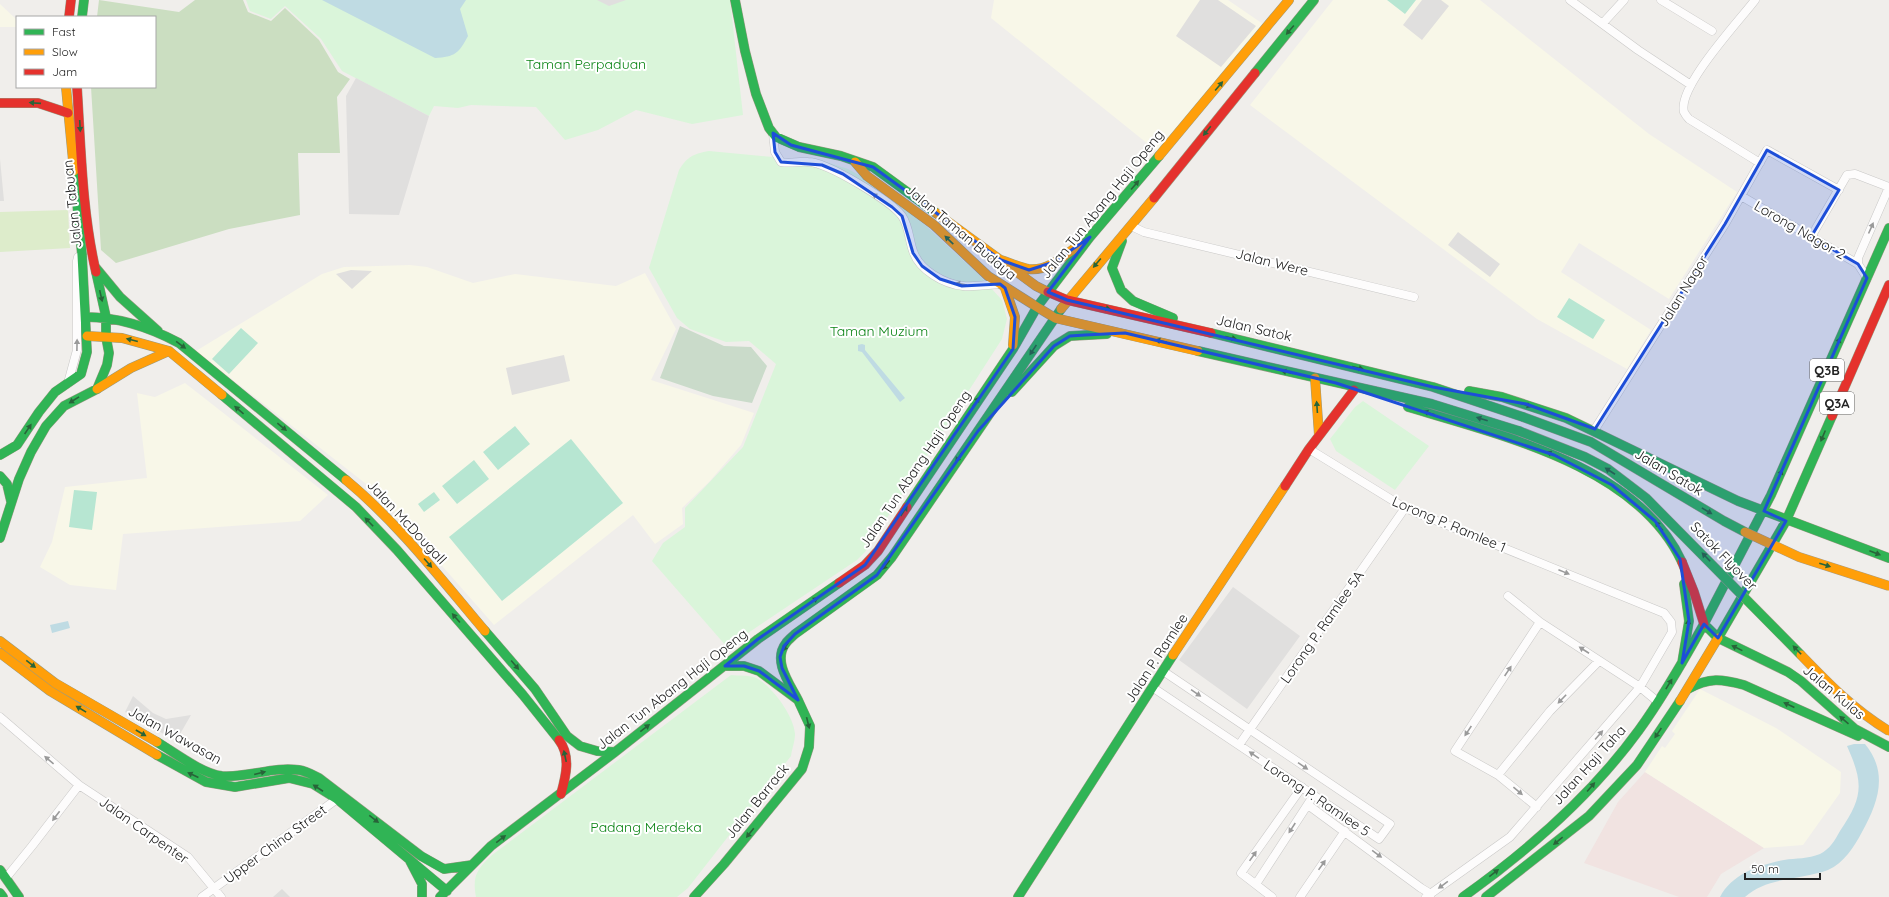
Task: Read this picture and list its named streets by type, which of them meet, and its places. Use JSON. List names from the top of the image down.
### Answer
{
  "streets": {
    "main road": [
      "Jalan Tabuan",
      "Jalan Tun Abang Haji Openg",
      "Jalan Taman Budaya",
      "Jalan Satok",
      "Q3B",
      "Q3A",
      "Jalan McDougall",
      "Satok Flyover",
      "Jalan P. Ramlee",
      "Jalan Kulas",
      "Jalan Wawasan",
      "Jalan Haji Taha",
      "Jalan Barrack"
    ],
    "street": [
      "Lorong Nagor 2",
      "Jalan Were",
      "Jalan Nagor",
      "Lorong P. Ramlee 1",
      "Lorong P. Ramlee 5A",
      "Lorong P. Ramlee 5",
      "Jalan Carpenter",
      "Upper China Street"
    ]
  },
  "crossings": [
    ["Jalan Tabuan", "Jalan McDougall"],
    ["Jalan Tun Abang Haji Openg", "Jalan Taman Budaya"],
    ["Jalan Tun Abang Haji Openg", "Jalan Were"],
    ["Jalan Tun Abang Haji Openg", "Jalan Satok"],
    ["Jalan Tun Abang Haji Openg", "Jalan McDougall"],
    ["Jalan Tun Abang Haji Openg", "Jalan Wawasan"],
    ["Jalan Tun Abang Haji Openg", "Jalan Barrack"],
    ["Lorong Nagor 2", "Jalan Nagor"],
    ["Jalan Taman Budaya", "Jalan Satok"],
    ["Jalan Nagor", "Jalan Satok"],
    ["Jalan Satok", "Q3B"],
    ["Jalan Satok", "Q3A"],
    ["Jalan Satok", "Jalan Haji Taha"],
    ["Q3B", "Jalan Haji Taha"],
    ["Lorong P. Ramlee 1", "Lorong P. Ramlee 5A"],
    ["Lorong P. Ramlee 1", "Jalan P. Ramlee"],
    ["Lorong P. Ramlee 5A", "Lorong P. Ramlee 5"],
    ["Jalan P. Ramlee", "Lorong P. Ramlee 5"],
    ["Jalan Kulas", "Jalan Haji Taha"],
    ["Jalan Wawasan", "Upper China Street"],
    ["Jalan Carpenter", "Upper China Street"]
  ],
  "one_way": ["Jalan Barrack", "Jalan Carpenter"],
  "parks": ["Taman Perpaduan", "Taman Muzium", "Padang Merdeka"],
  "legend": ["Fast", "Slow", "Jam"],
  "scale_bar": "50 m"
}
